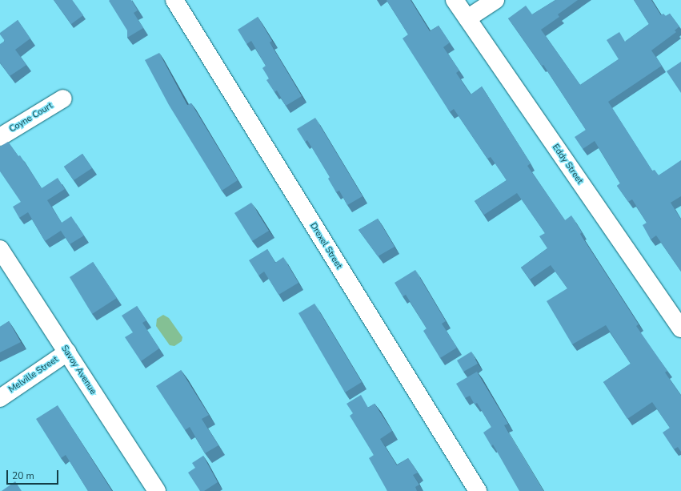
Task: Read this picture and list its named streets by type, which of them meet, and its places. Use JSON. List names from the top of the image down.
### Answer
{
  "streets": {
    "street": [
      "Coyne Court",
      "Eddy Street",
      "Drexel Street",
      "Savoy Avenue",
      "Melville Street"
    ]
  },
  "crossings": [
    ["Savoy Avenue", "Melville Street"]
  ],
  "scale_bar": "20 m"
}
